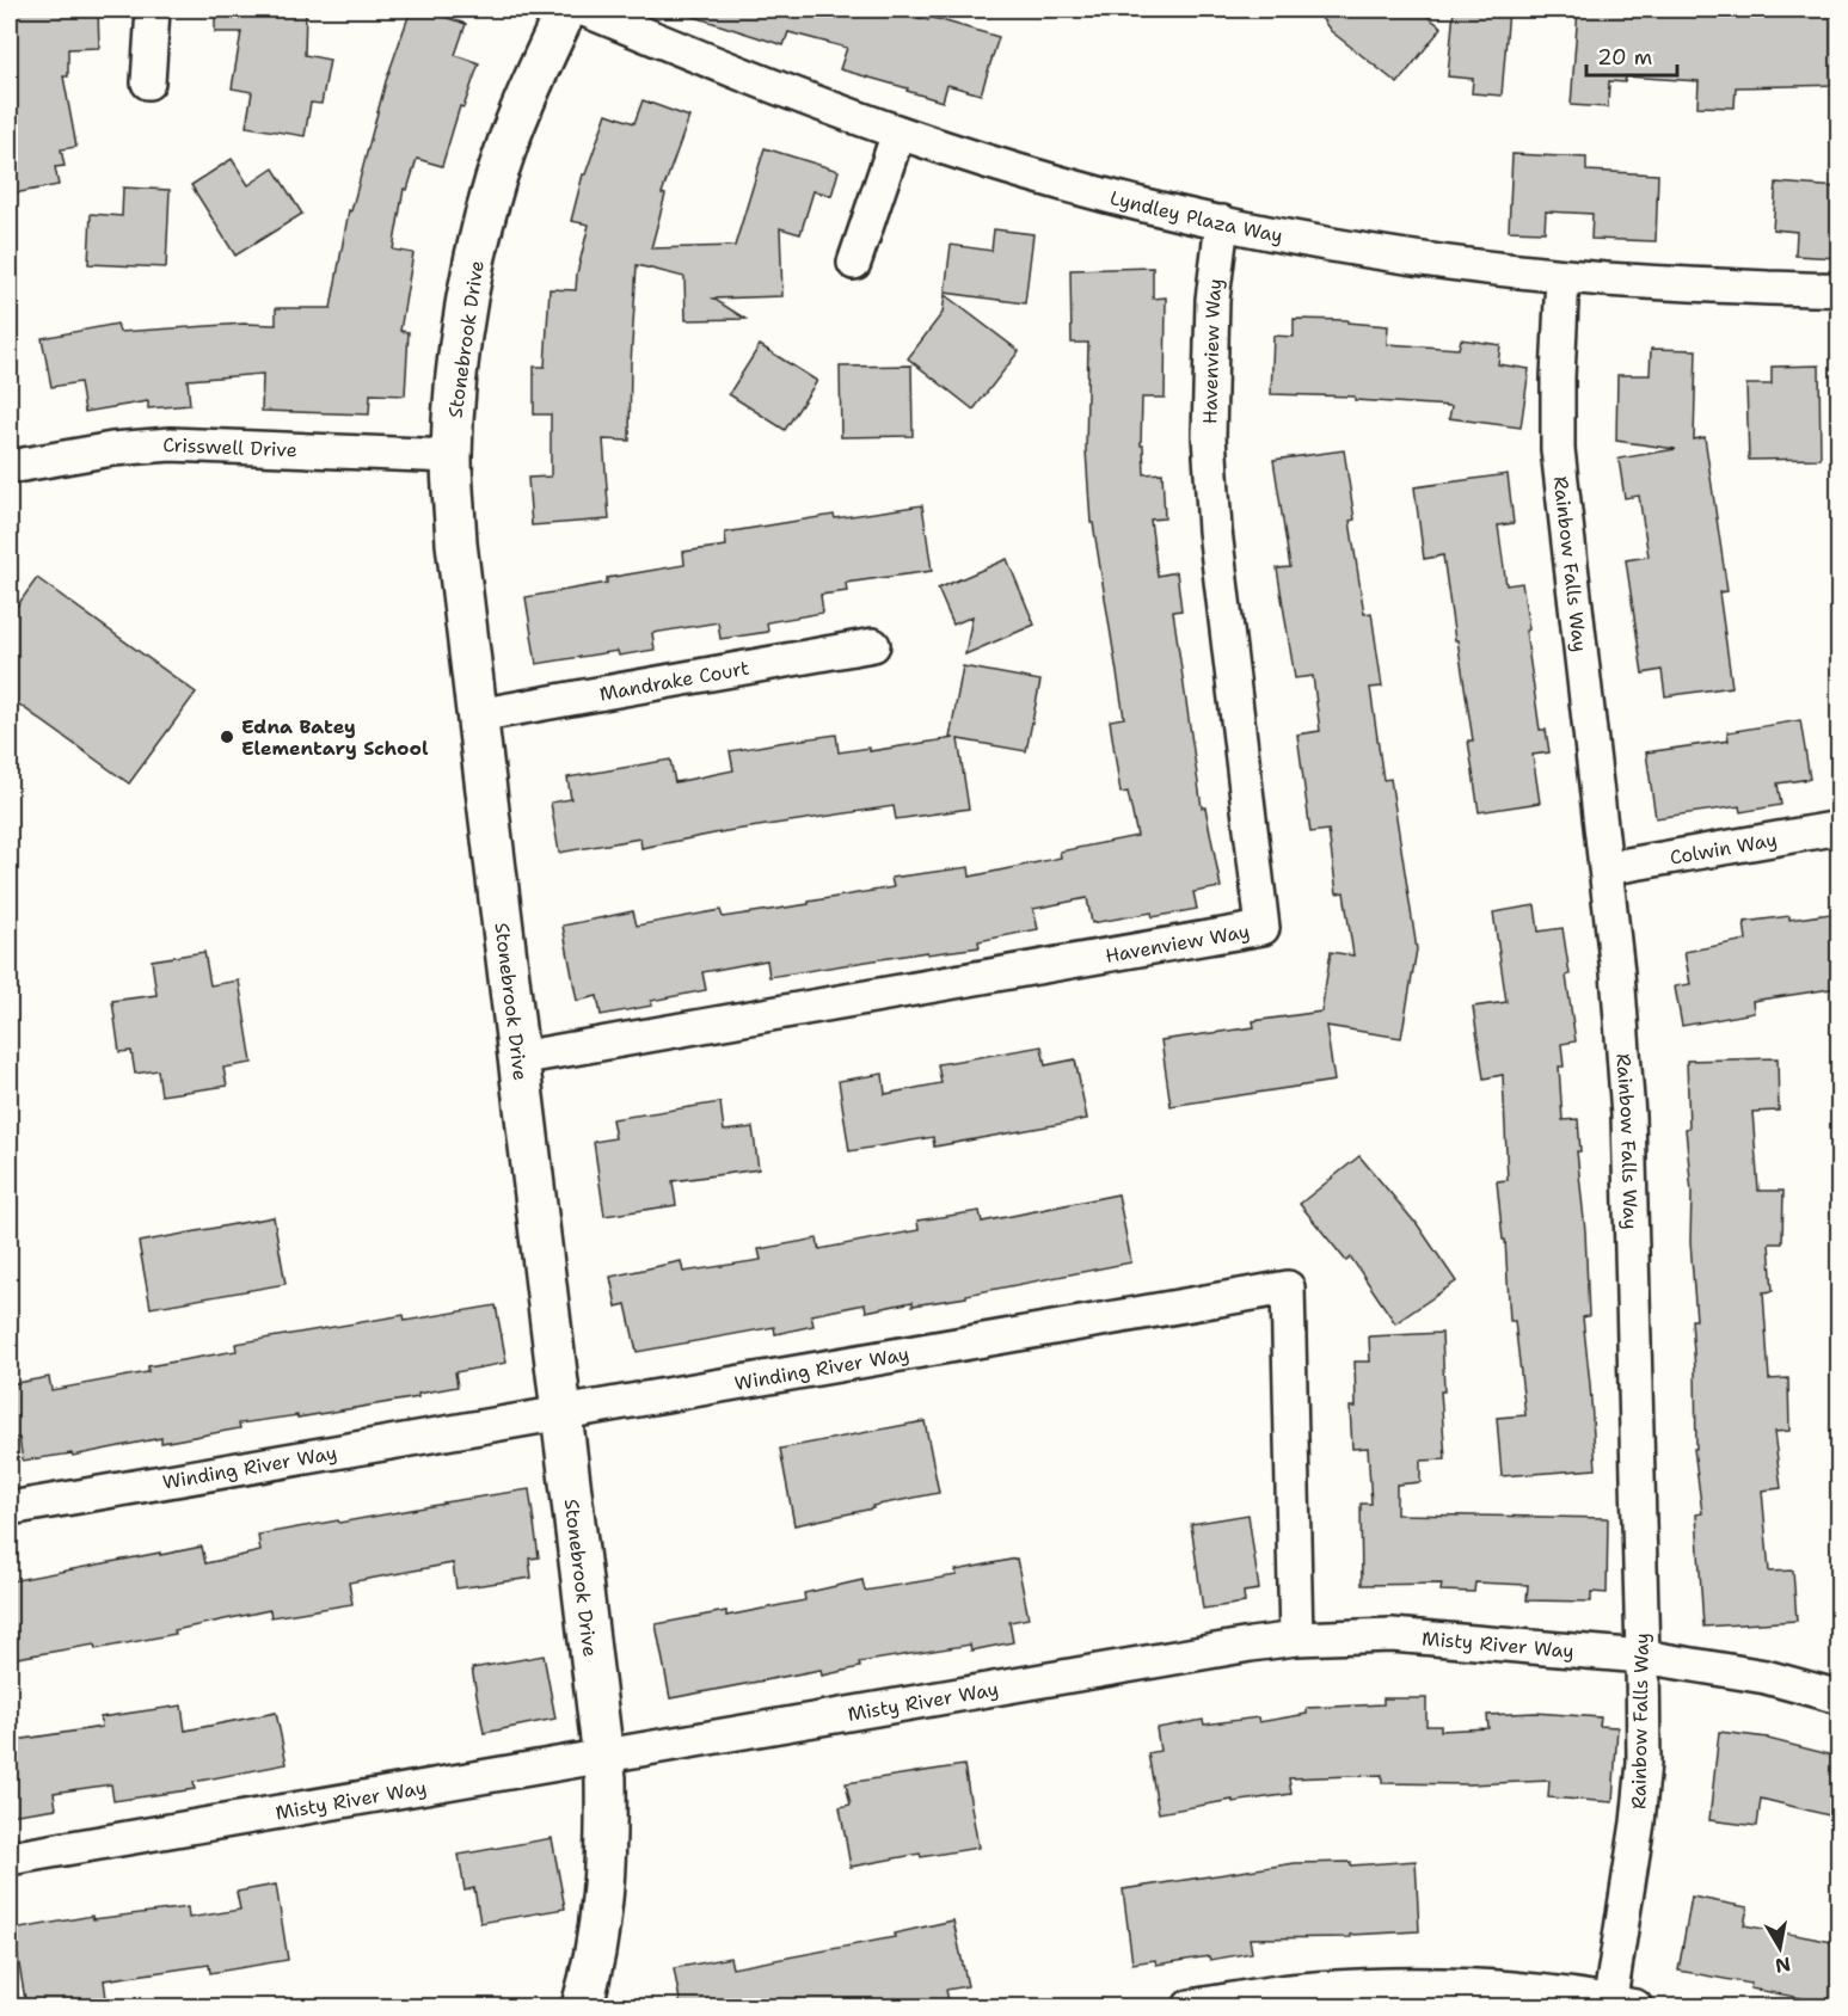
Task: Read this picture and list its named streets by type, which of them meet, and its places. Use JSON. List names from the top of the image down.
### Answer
{
  "streets": {
    "street": [
      "Lyndley Plaza Way",
      "Stonebrook Drive",
      "Havenview Way",
      "Crisswell Drive",
      "Rainbow Falls Way",
      "Mandrake Court",
      "Colwin Way",
      "Winding River Way",
      "Misty River Way"
    ]
  },
  "crossings": [
    ["Lyndley Plaza Way", "Havenview Way"],
    ["Lyndley Plaza Way", "Rainbow Falls Way"],
    ["Stonebrook Drive", "Havenview Way"],
    ["Stonebrook Drive", "Crisswell Drive"],
    ["Stonebrook Drive", "Mandrake Court"],
    ["Stonebrook Drive", "Winding River Way"],
    ["Stonebrook Drive", "Misty River Way"],
    ["Rainbow Falls Way", "Colwin Way"],
    ["Rainbow Falls Way", "Misty River Way"],
    ["Winding River Way", "Misty River Way"]
  ],
  "places": ["Edna Batey Elementary School"],
  "scale_bar": "20 m",
  "north": "bottom"
}
